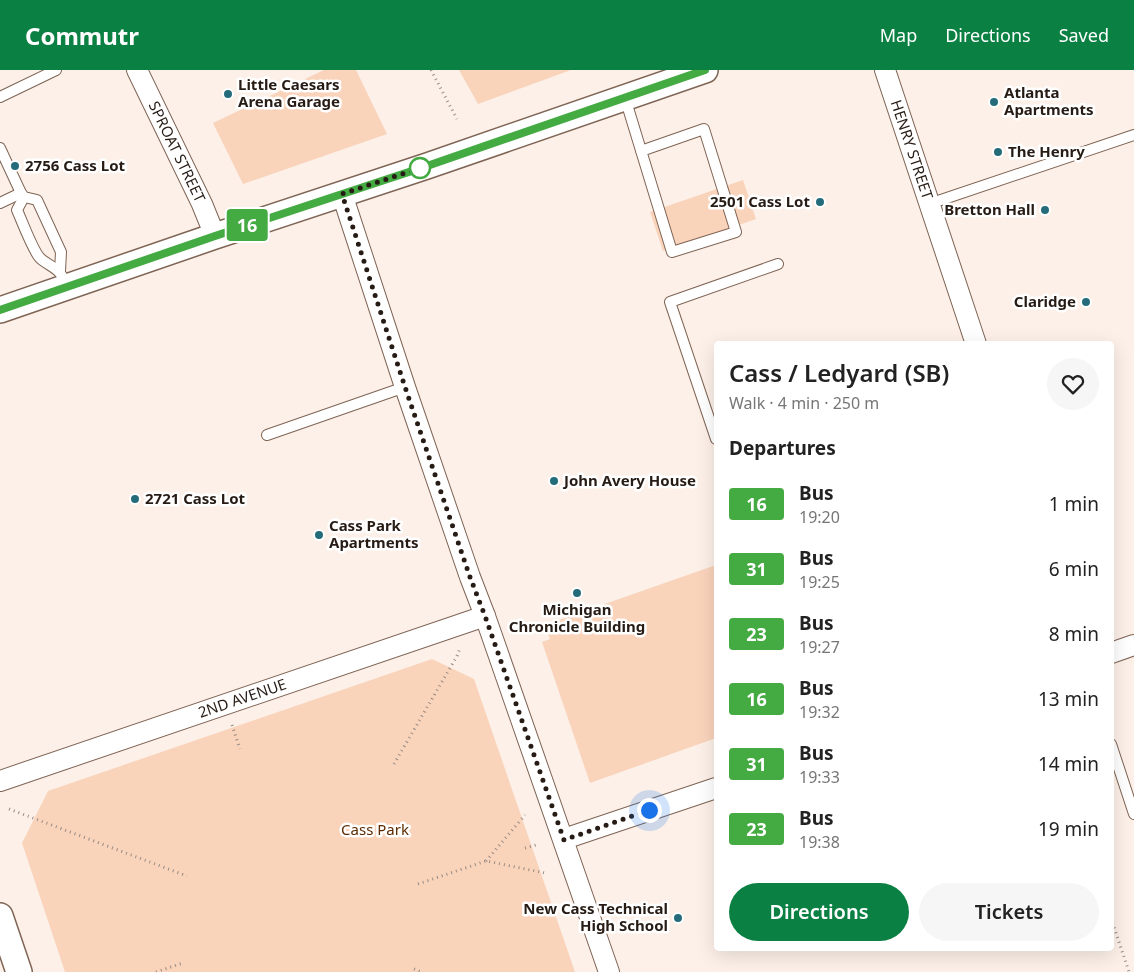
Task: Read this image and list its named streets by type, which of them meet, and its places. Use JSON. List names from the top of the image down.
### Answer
{
  "streets": {
    "street": ["HENRY STREET", "SPROAT STREET", "2ND AVENUE"]
  },
  "parks": ["Cass Park"],
  "places": [
    "Little Caesars Arena Garage",
    "Atlanta Apartments",
    "The Henry",
    "2756 Cass Lot",
    "2501 Cass Lot",
    "Bretton Hall",
    "Claridge",
    "John Avery House",
    "2721 Cass Lot",
    "Cass Park Apartments",
    "Michigan Chronicle Building",
    "New Cass Technical High School"
  ],
  "lines": ["bus line 16"],
  "page": {
    "header": "Commutr",
    "nav": ["Map", "Directions", "Saved"],
    "on_map": "16",
    "heading": [
      ["Cass / Ledyard (SB)", "Walk · 4 min · 250 m"],
      "Departures"
    ],
    "list": [
      {
        "mark": "16",
        "name": "Bus",
        "note": "19:20",
        "value": "1 min"
      },
      {
        "mark": "31",
        "name": "Bus",
        "note": "19:25",
        "value": "6 min"
      },
      {
        "mark": "23",
        "name": "Bus",
        "note": "19:27",
        "value": "8 min"
      },
      {
        "mark": "16",
        "name": "Bus",
        "note": "19:32",
        "value": "13 min"
      },
      {
        "mark": "31",
        "name": "Bus",
        "note": "19:33",
        "value": "14 min"
      },
      {
        "mark": "23",
        "name": "Bus",
        "note": "19:38",
        "value": "19 min"
      }
    ],
    "buttons": ["Directions", "Tickets"]
  }
}
